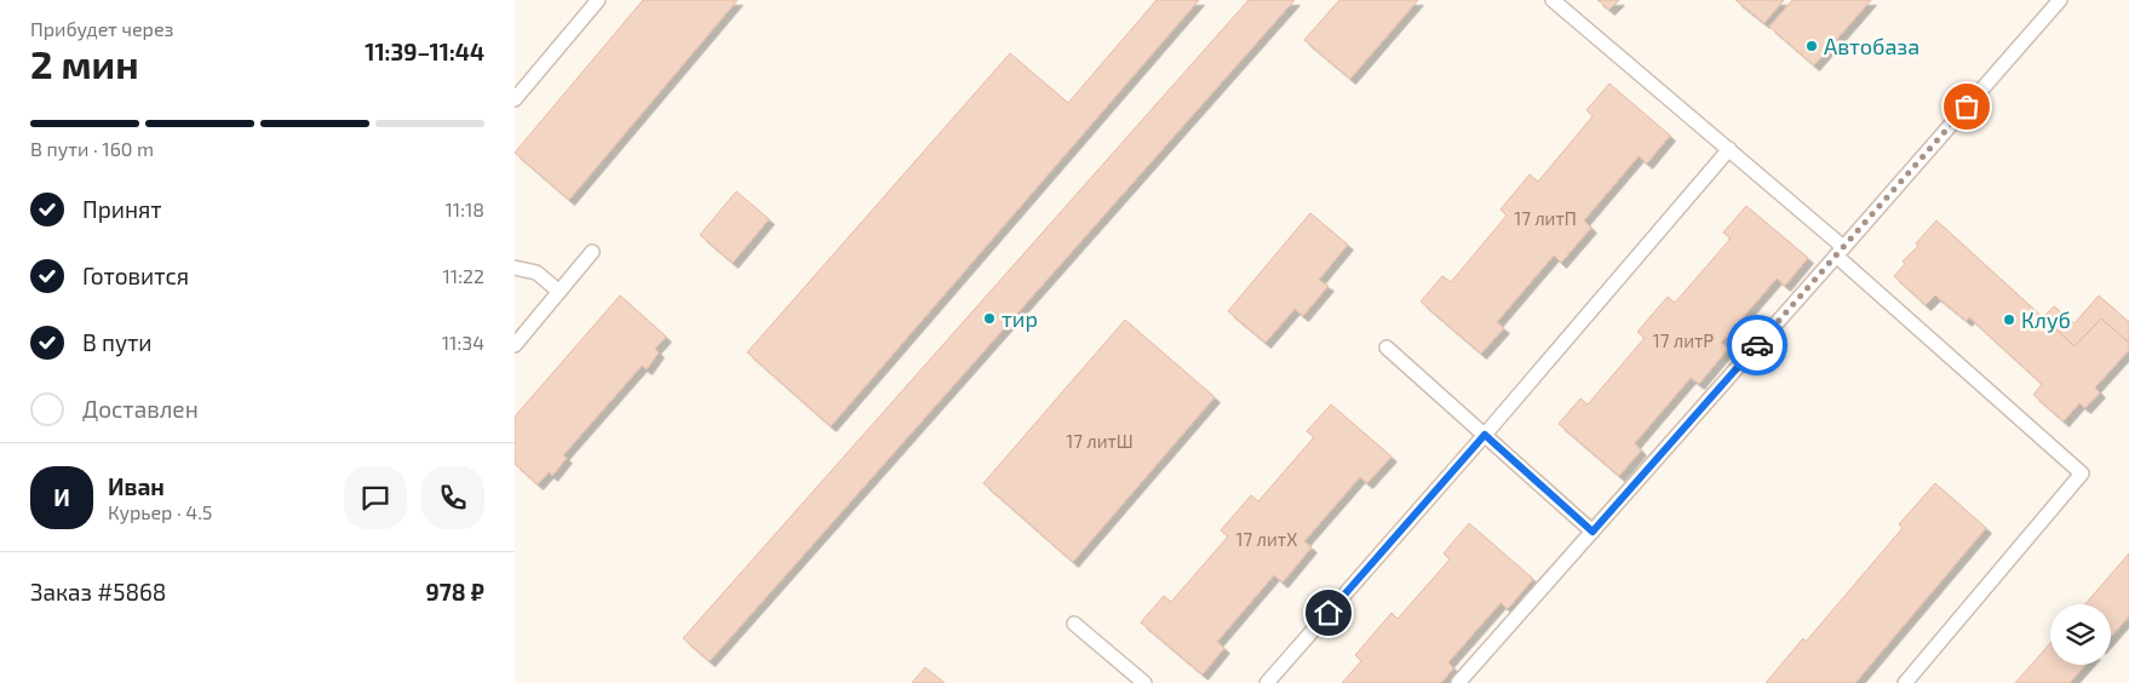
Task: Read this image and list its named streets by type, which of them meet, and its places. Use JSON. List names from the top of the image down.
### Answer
{
  "places": ["Автобаза", "тир", "Клуб"],
  "house_numbers": [
    "17 литП",
    "17 литР",
    "17 литШ",
    "17 литХ"
  ],
  "page": {
    "heading": ["2 мин", "Прибудет через", "11:39–11:44"],
    "panel": [
      "Иван",
      "Курьер · 4.5",
      "Заказ #5868",
      "978 ₽"
    ],
    "bar": "В пути · 160 m",
    "list": [
      ["Принят", "11:18"],
      ["Готовится", "11:22"],
      ["В пути", "11:34"],
      "Доставлен"
    ],
    "round": "И"
  }
}
